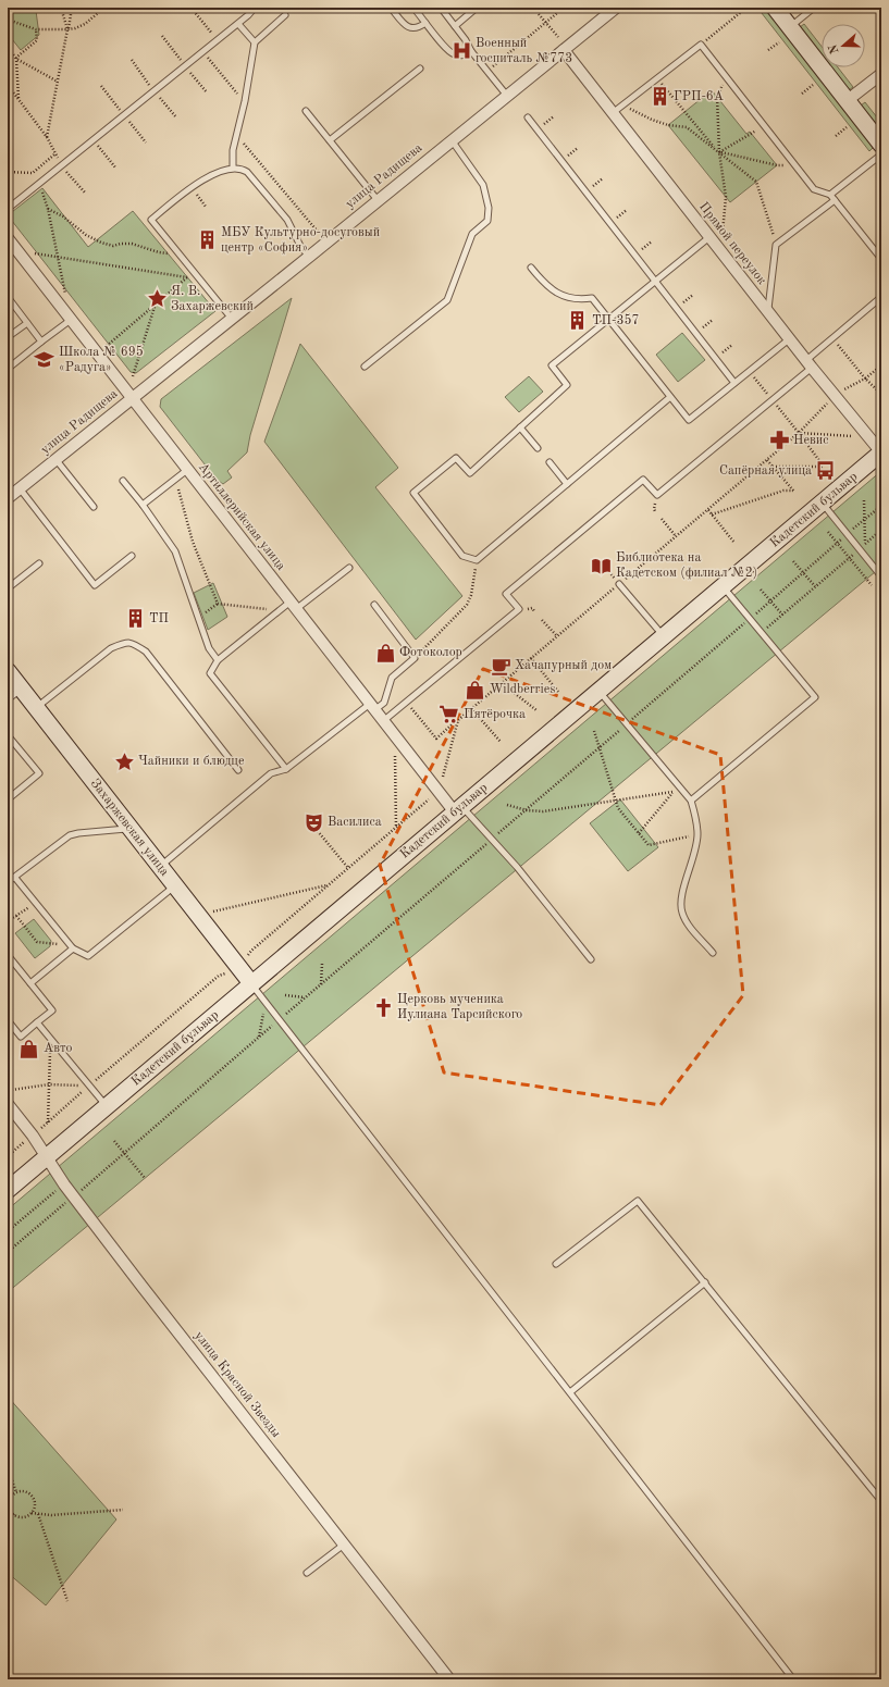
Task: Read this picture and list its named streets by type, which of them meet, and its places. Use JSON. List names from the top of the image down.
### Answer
{
  "streets": {
    "street": [
      "улица Радищева",
      "Прямой переулок",
      "Кадетский бульвар",
      "Артиллерийская улица",
      "Захаржевская улица",
      "улица Красной Звезды"
    ]
  },
  "crossings": [
    ["улица Радищева", "Прямой переулок"],
    ["улица Радищева", "Артиллерийская улица"],
    ["Прямой переулок", "Кадетский бульвар"],
    ["Кадетский бульвар", "Артиллерийская улица"],
    ["Кадетский бульвар", "Захаржевская улица"],
    ["Кадетский бульвар", "улица Красной Звезды"]
  ],
  "places": {
    "hospital": ["Военный госпиталь №773"],
    "building": [
      "ГРП-6А",
      "МБУ Культурно-досуговый центр «София»",
      "ТП-357",
      "ТП"
    ],
    "place": ["Я. В. Захаржевский", "Чайники и блюдце"],
    "school or university": ["Школа № 695 «Радуга»"],
    "pharmacy": ["Невис"],
    "bus stop": ["Сапёрная улица"],
    "library": ["Библиотека на Кадетском (филиал №2)"],
    "shop": ["Фотоколор", "Wildberries", "Авто"],
    "cafe": ["Хачапурный дом"],
    "supermarket": ["Пятёрочка"],
    "theatre": ["Василиса"],
    "church": ["Церковь мученика Иулиана Тарсийского"]
  },
  "north": "left"
}
